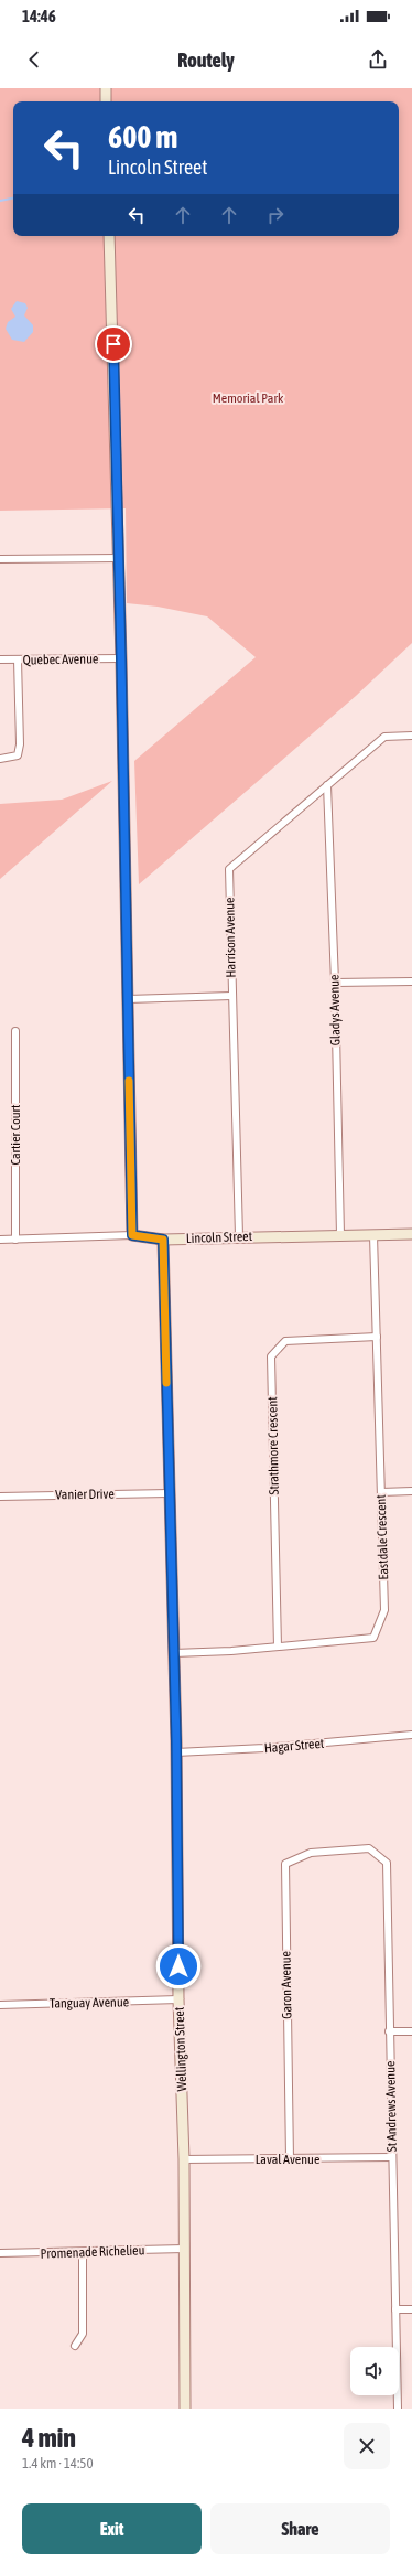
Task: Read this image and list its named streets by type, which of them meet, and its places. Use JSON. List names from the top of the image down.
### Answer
{
  "streets": {
    "main road": ["Lincoln Street", "Wellington Street"],
    "street": [
      "Quebec Avenue",
      "Harrison Avenue",
      "Gladys Avenue",
      "Cartier Court",
      "Strathmore Crescent",
      "Vanier Drive",
      "Eastdale Crescent",
      "Hagar Street",
      "Garon Avenue",
      "Tanguay Avenue",
      "St Andrews Avenue",
      "Laval Avenue",
      "Promenade Richelieu"
    ]
  },
  "crossings": [
    ["Harrison Avenue", "Gladys Avenue"],
    ["Harrison Avenue", "Lincoln Street"],
    ["Gladys Avenue", "Lincoln Street"],
    ["Cartier Court", "Lincoln Street"],
    ["Lincoln Street", "Eastdale Crescent"],
    ["Lincoln Street", "Wellington Street"],
    ["Strathmore Crescent", "Eastdale Crescent"],
    ["Vanier Drive", "Wellington Street"],
    ["Eastdale Crescent", "Wellington Street"],
    ["Hagar Street", "Wellington Street"],
    ["Garon Avenue", "St Andrews Avenue"],
    ["Garon Avenue", "Laval Avenue"],
    ["Tanguay Avenue", "Wellington Street"],
    ["Wellington Street", "Laval Avenue"],
    ["Wellington Street", "Promenade Richelieu"],
    ["St Andrews Avenue", "Laval Avenue"]
  ],
  "parks": ["Memorial Park"],
  "page": {
    "status": "14:46",
    "header": "Routely",
    "turn": ["600 m", "Lincoln Street"],
    "heading": ["4 min", "1.4 km · 14:50"],
    "buttons": ["Exit", "Share"]
  }
}
